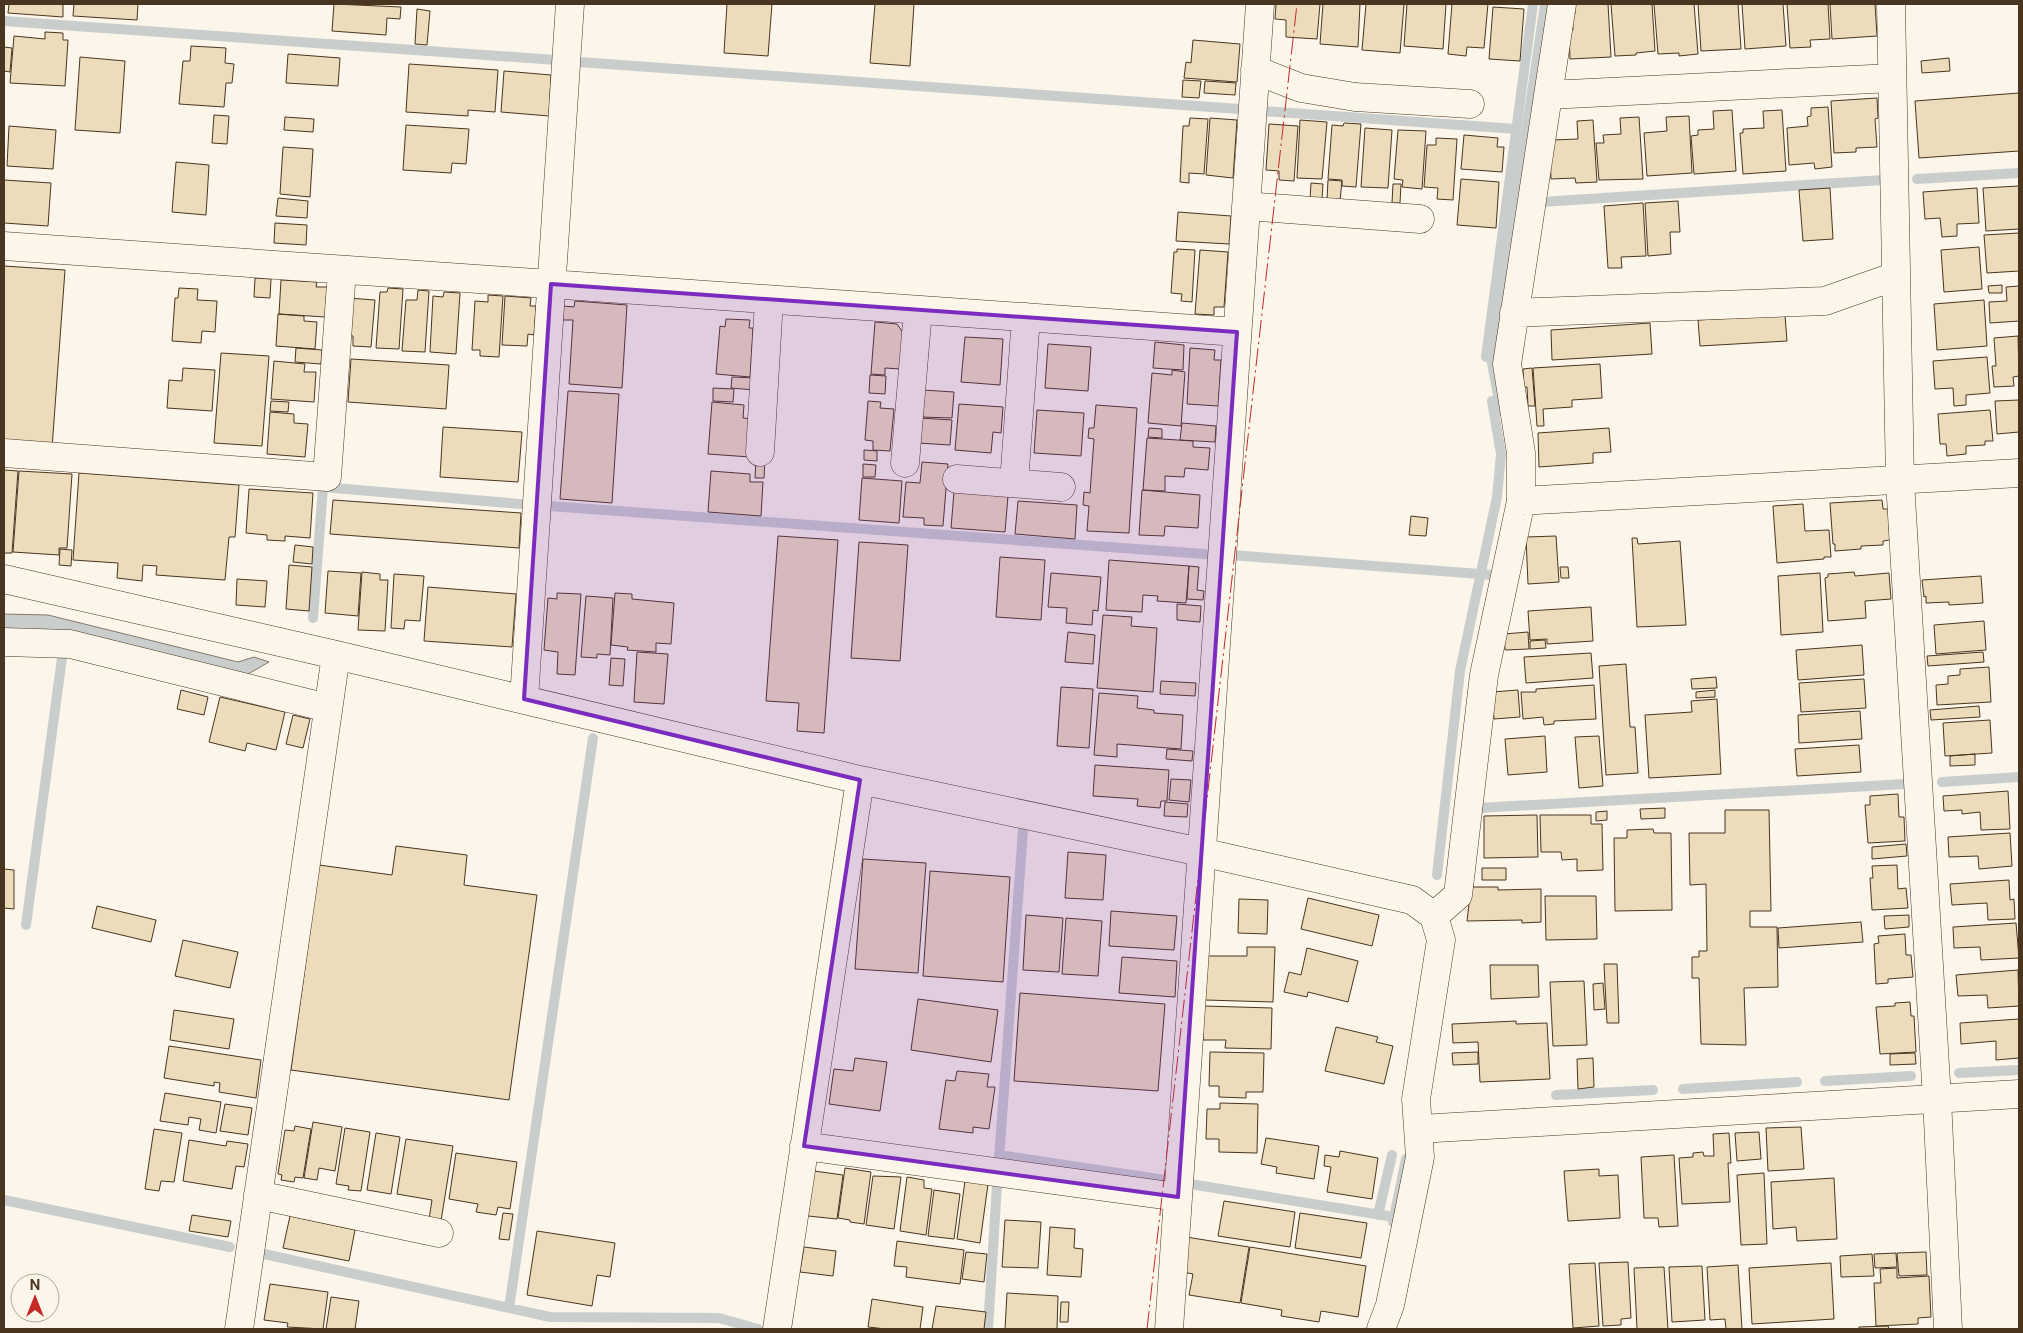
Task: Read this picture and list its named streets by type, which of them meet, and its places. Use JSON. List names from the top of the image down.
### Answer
{
  "north": "top"
}
